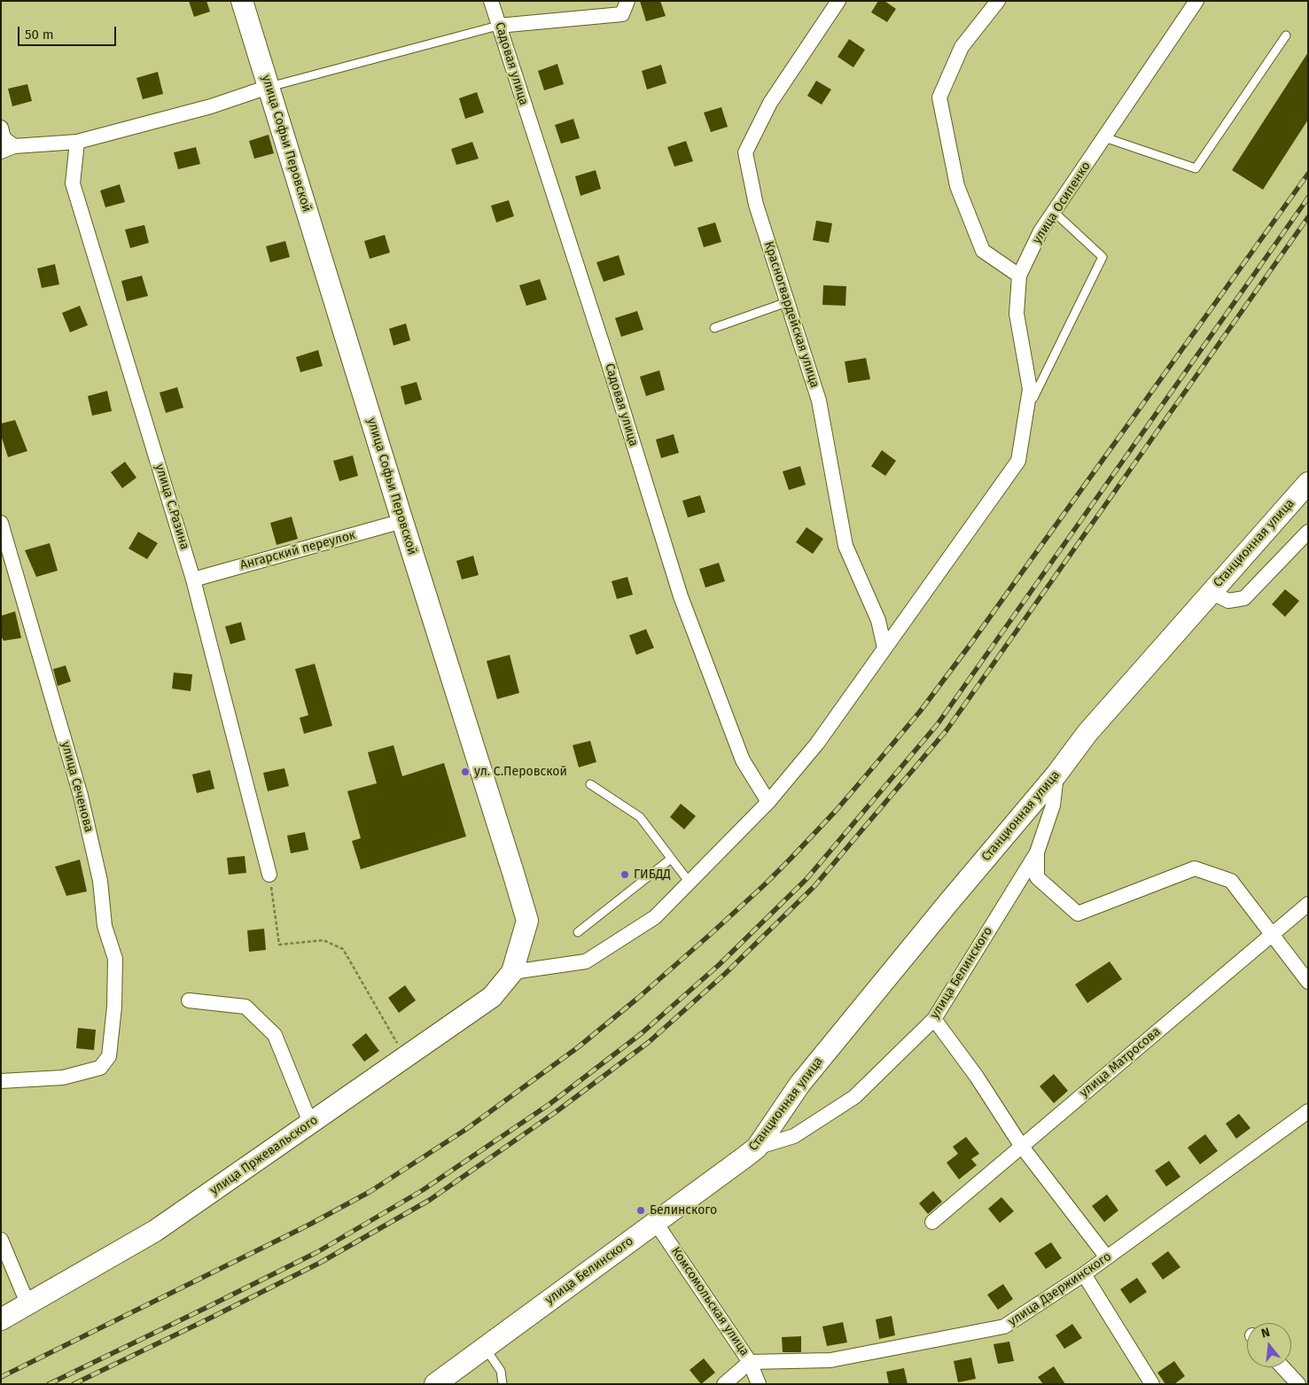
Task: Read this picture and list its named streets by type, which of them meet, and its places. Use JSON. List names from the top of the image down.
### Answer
{
  "streets": {
    "main road": [
      "улица Софьи Перовской",
      "Станционная улица",
      "улица Белинского",
      "улица Пржевальского"
    ],
    "street": [
      "Садовая улица",
      "улица Осипенко",
      "Красногвардейская улица",
      "улица С.Разина",
      "Ангарский переулок",
      "улица Сеченова",
      "улица Матросова",
      "улица Дзержинского",
      "Комсомольская улица"
    ]
  },
  "crossings": [
    ["улица Софьи Перовской", "Ангарский переулок"],
    ["улица Софьи Перовской", "улица Пржевальского"],
    ["улица С.Разина", "Ангарский переулок"],
    ["Станционная улица", "улица Белинского"],
    ["улица Белинского", "Комсомольская улица"],
    ["улица Дзержинского", "Комсомольская улица"]
  ],
  "places": ["ул. С.Перовской", "ГИБДД", "Белинского"],
  "scale_bar": "50 m",
  "north": "top"
}
